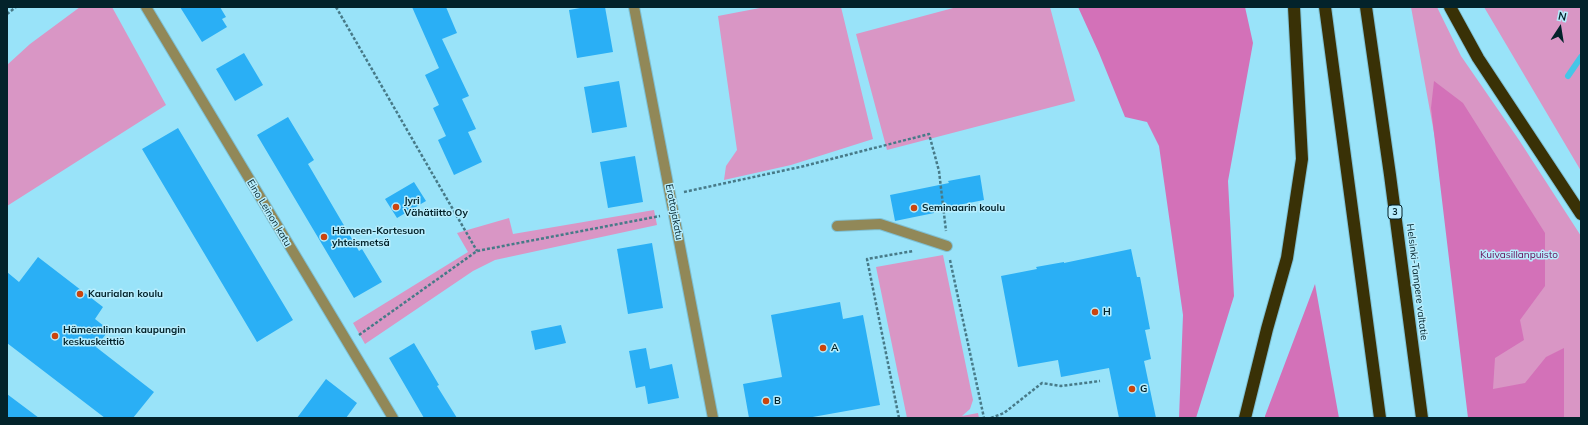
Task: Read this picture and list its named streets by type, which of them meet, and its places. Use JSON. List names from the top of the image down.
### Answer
{
  "streets": {
    "highway": ["3", "Helsinki-Tampere valtatie"],
    "street": ["Erottajakatu", "Eino Leinon katu"]
  },
  "parks": ["Kuivasillanpuisto"],
  "places": [
    "Jyri Vähätiitto Oy",
    "Seminaarin koulu",
    "Hämeen-Kortesuon yhteismetsä",
    "Kaurialan koulu",
    "H",
    "Hämeenlinnan kaupungin keskuskeittiö",
    "A",
    "G",
    "B"
  ],
  "north": "top"
}
